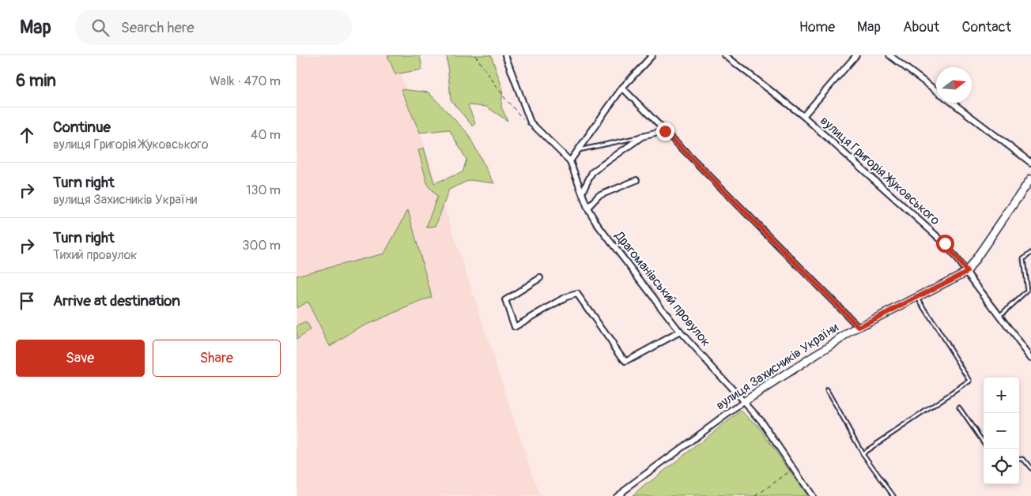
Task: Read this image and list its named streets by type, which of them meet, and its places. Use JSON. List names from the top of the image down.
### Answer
{
  "streets": {
    "street": ["вулиця Григорія Жуковського", "Драгоманівський провулок", "вулиця Захисників України"]
  },
  "crossings": [
    ["вулиця Григорія Жуковського", "вулиця Захисників України"],
    ["Драгоманівський провулок", "вулиця Захисників України"]
  ],
  "north": "right",
  "page": {
    "header": "Map",
    "search": "Search here",
    "nav": [
      "Home",
      "Map",
      "About",
      "Contact"
    ],
    "heading": ["6 min", "Walk · 470 m"],
    "list": [
      ["Continue", "вулиця Григорія Жуковського", "40 m"],
      ["Turn right", "вулиця Захисників України", "130 m"],
      ["Turn right", "Тихий провулок", "300 m"],
      "Arrive at destination"
    ],
    "buttons": ["Save", "Share"],
    "map_buttons": ["+", "−"]
  }
}
